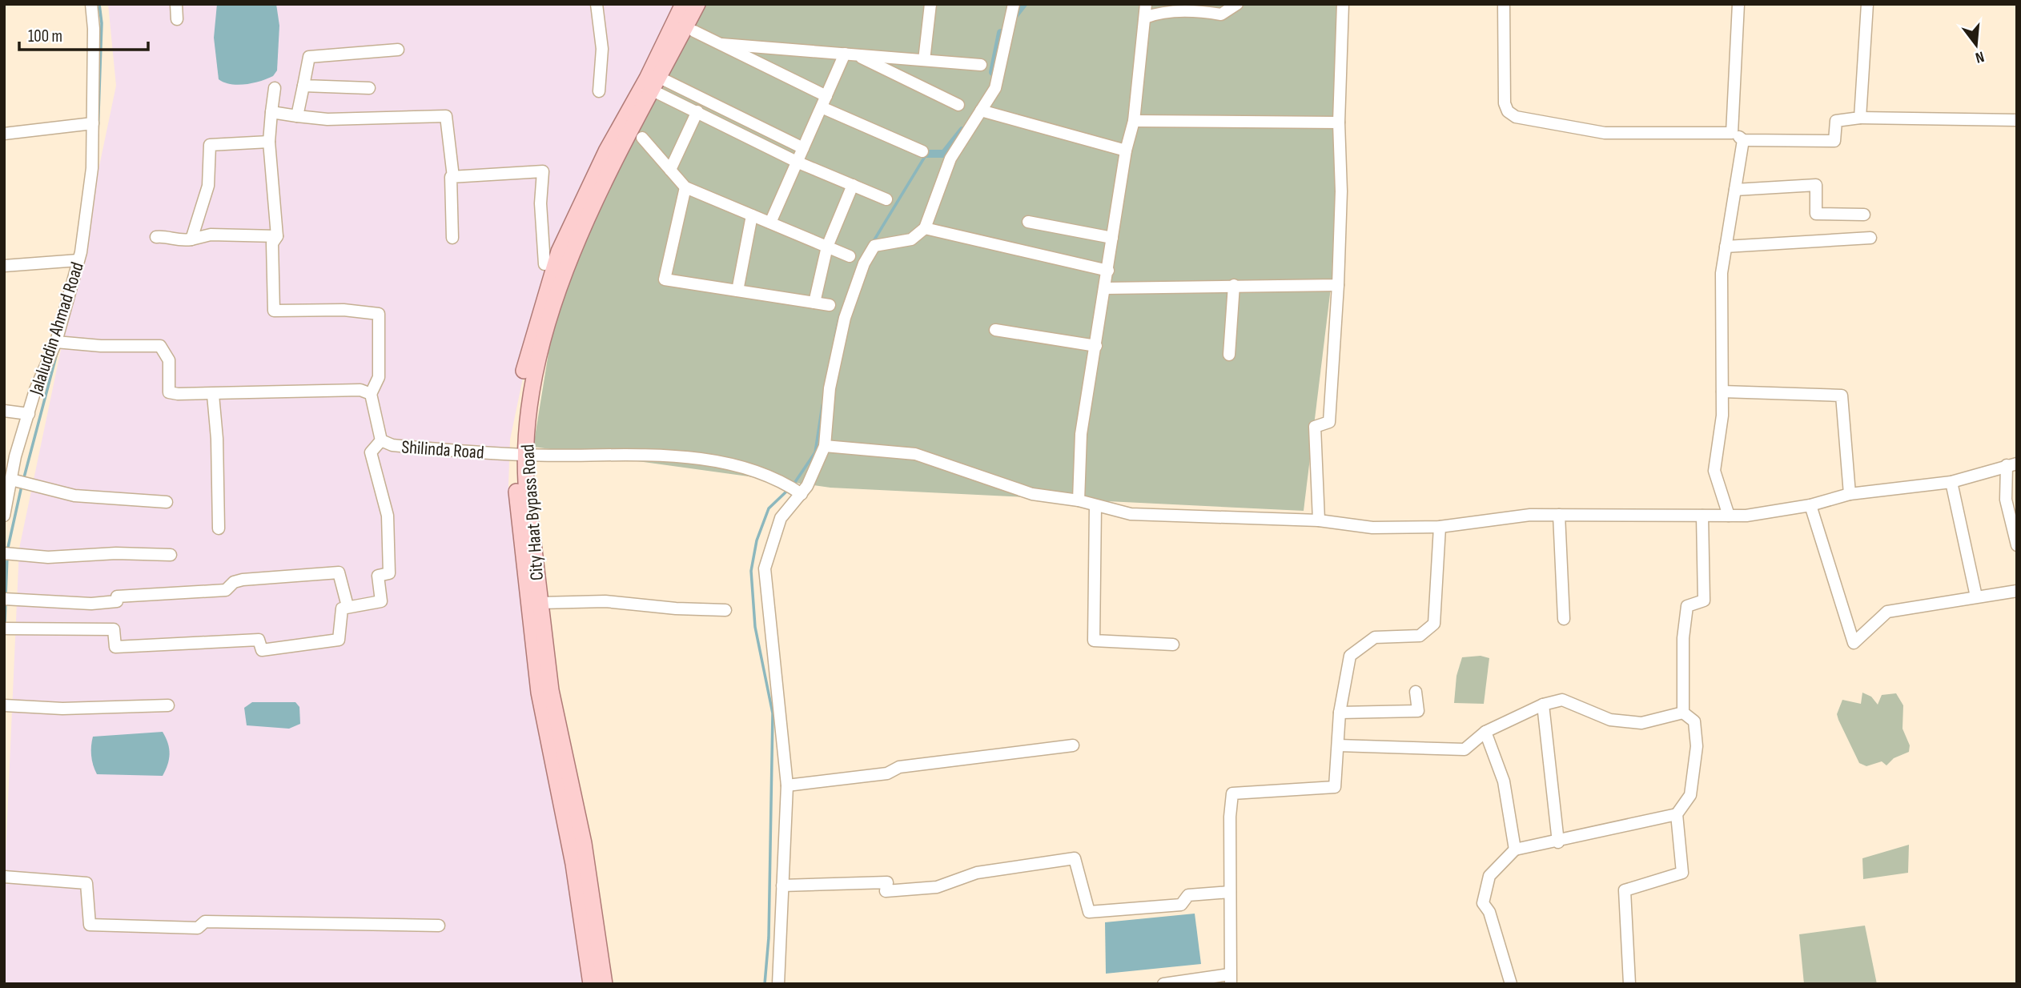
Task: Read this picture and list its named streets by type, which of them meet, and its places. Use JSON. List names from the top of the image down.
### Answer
{
  "streets": {
    "main road": ["City Haat Bypass Road"],
    "street": ["Jalaluddin Ahmad Road", "Shilinda Road"]
  },
  "crossings": [
    ["Shilinda Road", "City Haat Bypass Road"]
  ],
  "scale_bar": "100 m",
  "north": "bottom"
}
